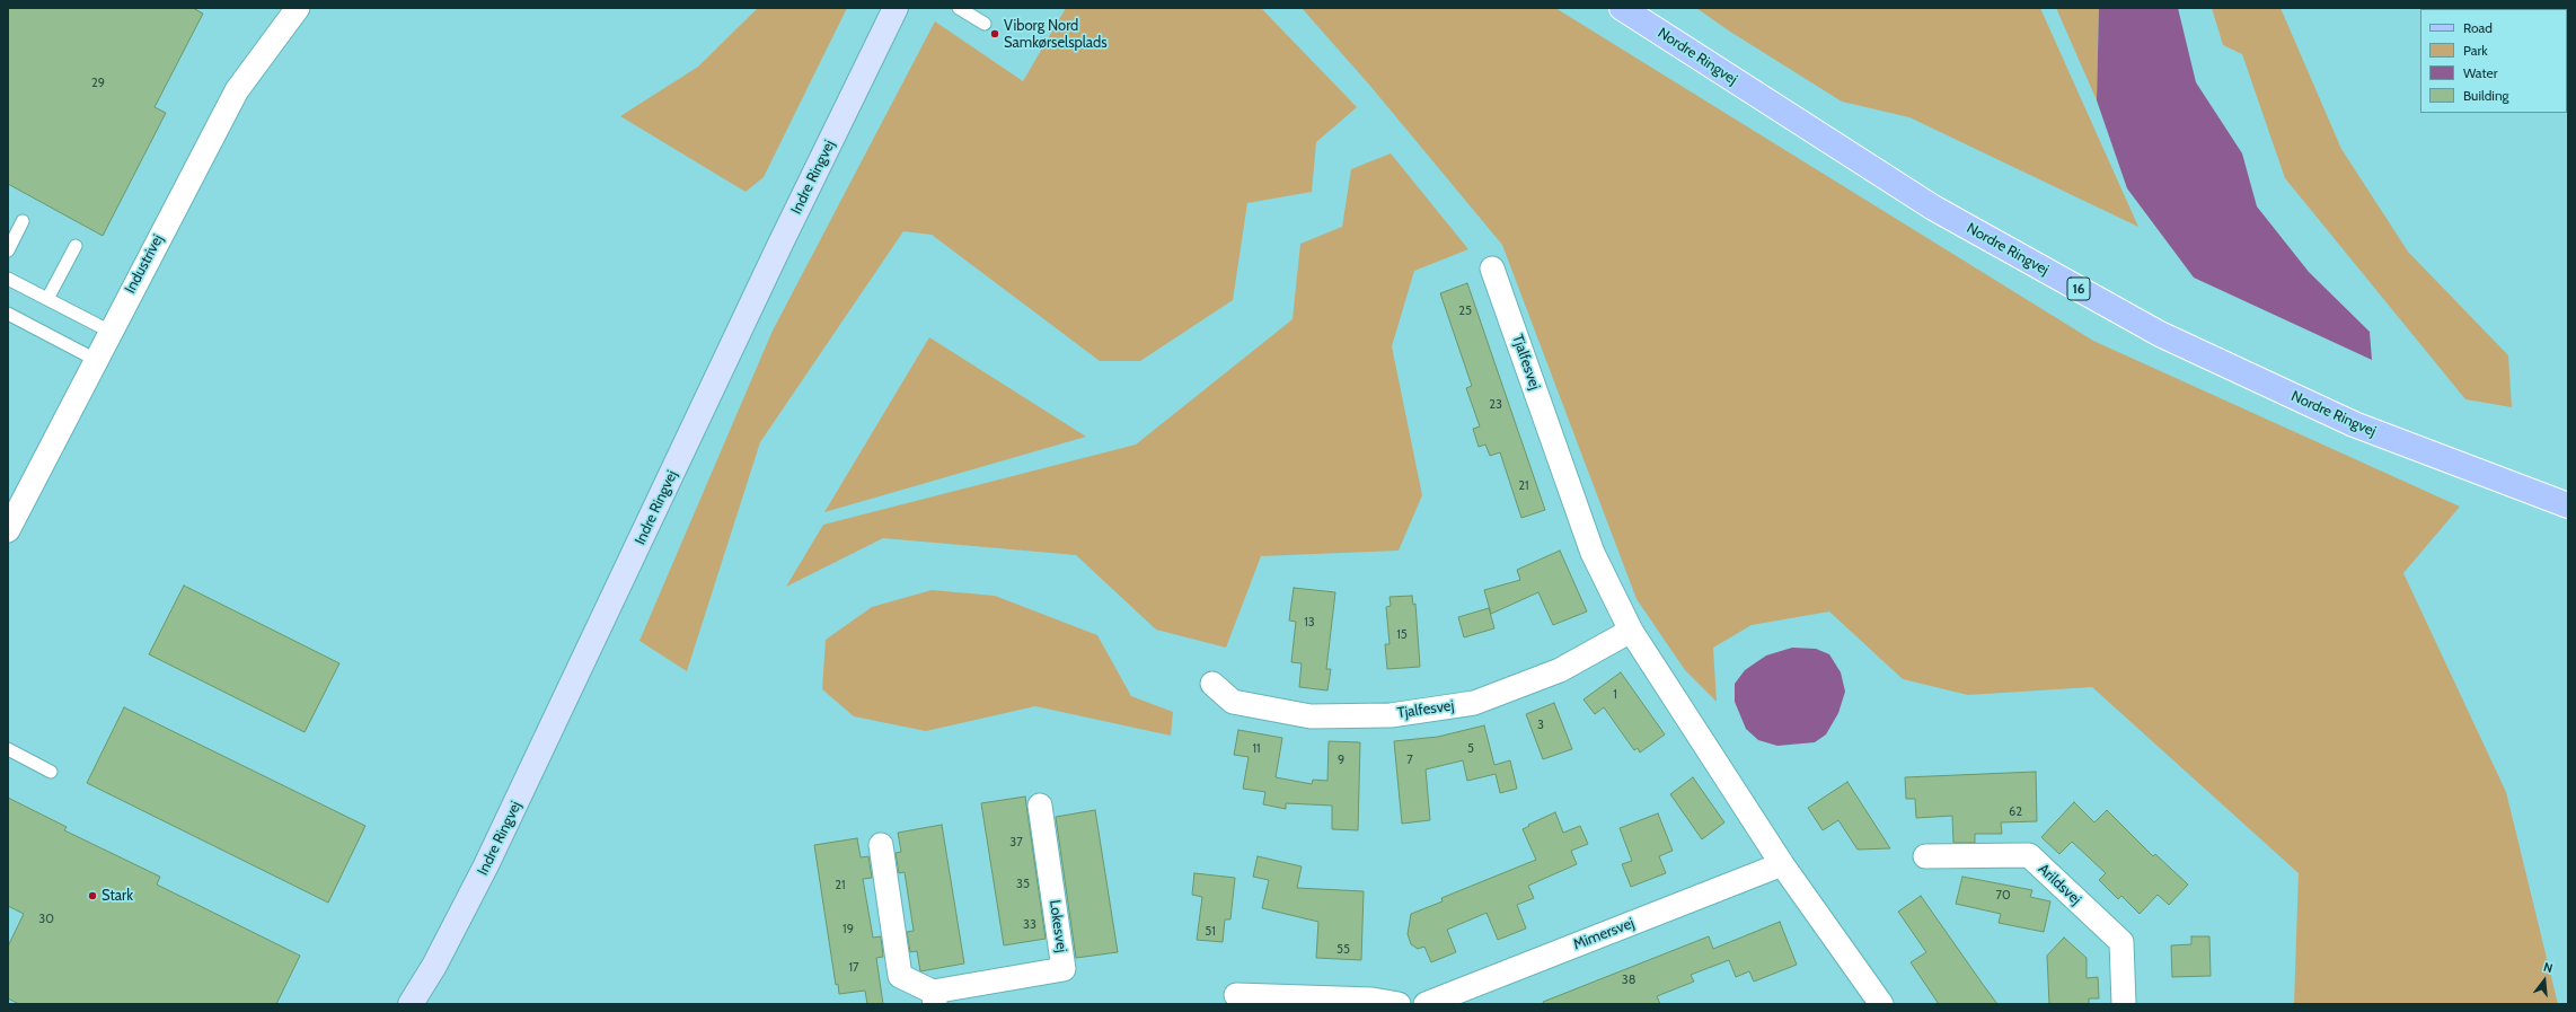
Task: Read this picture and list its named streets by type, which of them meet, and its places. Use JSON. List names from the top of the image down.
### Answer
{
  "streets": {
    "main road": ["Nordre Ringvej", "16"],
    "street": [
      "Indre Ringvej",
      "Industrivej",
      "Tjalfesvej",
      "Arildsvej",
      "Lokesvej",
      "Mimersvej"
    ]
  },
  "crossings": [
    ["Tjalfesvej", "Mimersvej"]
  ],
  "places": ["Viborg Nord Samkørselsplads", "Stark"],
  "house_numbers": [
    "29",
    "25",
    "23",
    "21",
    "13",
    "15",
    "1",
    "3",
    "11",
    "5",
    "9",
    "7",
    "62",
    "37",
    "35",
    "21",
    "70",
    "30",
    "33",
    "19",
    "51",
    "55",
    "17",
    "38"
  ],
  "legend": [
    "Road",
    "Park",
    "Water",
    "Building"
  ],
  "north": "top"
}
